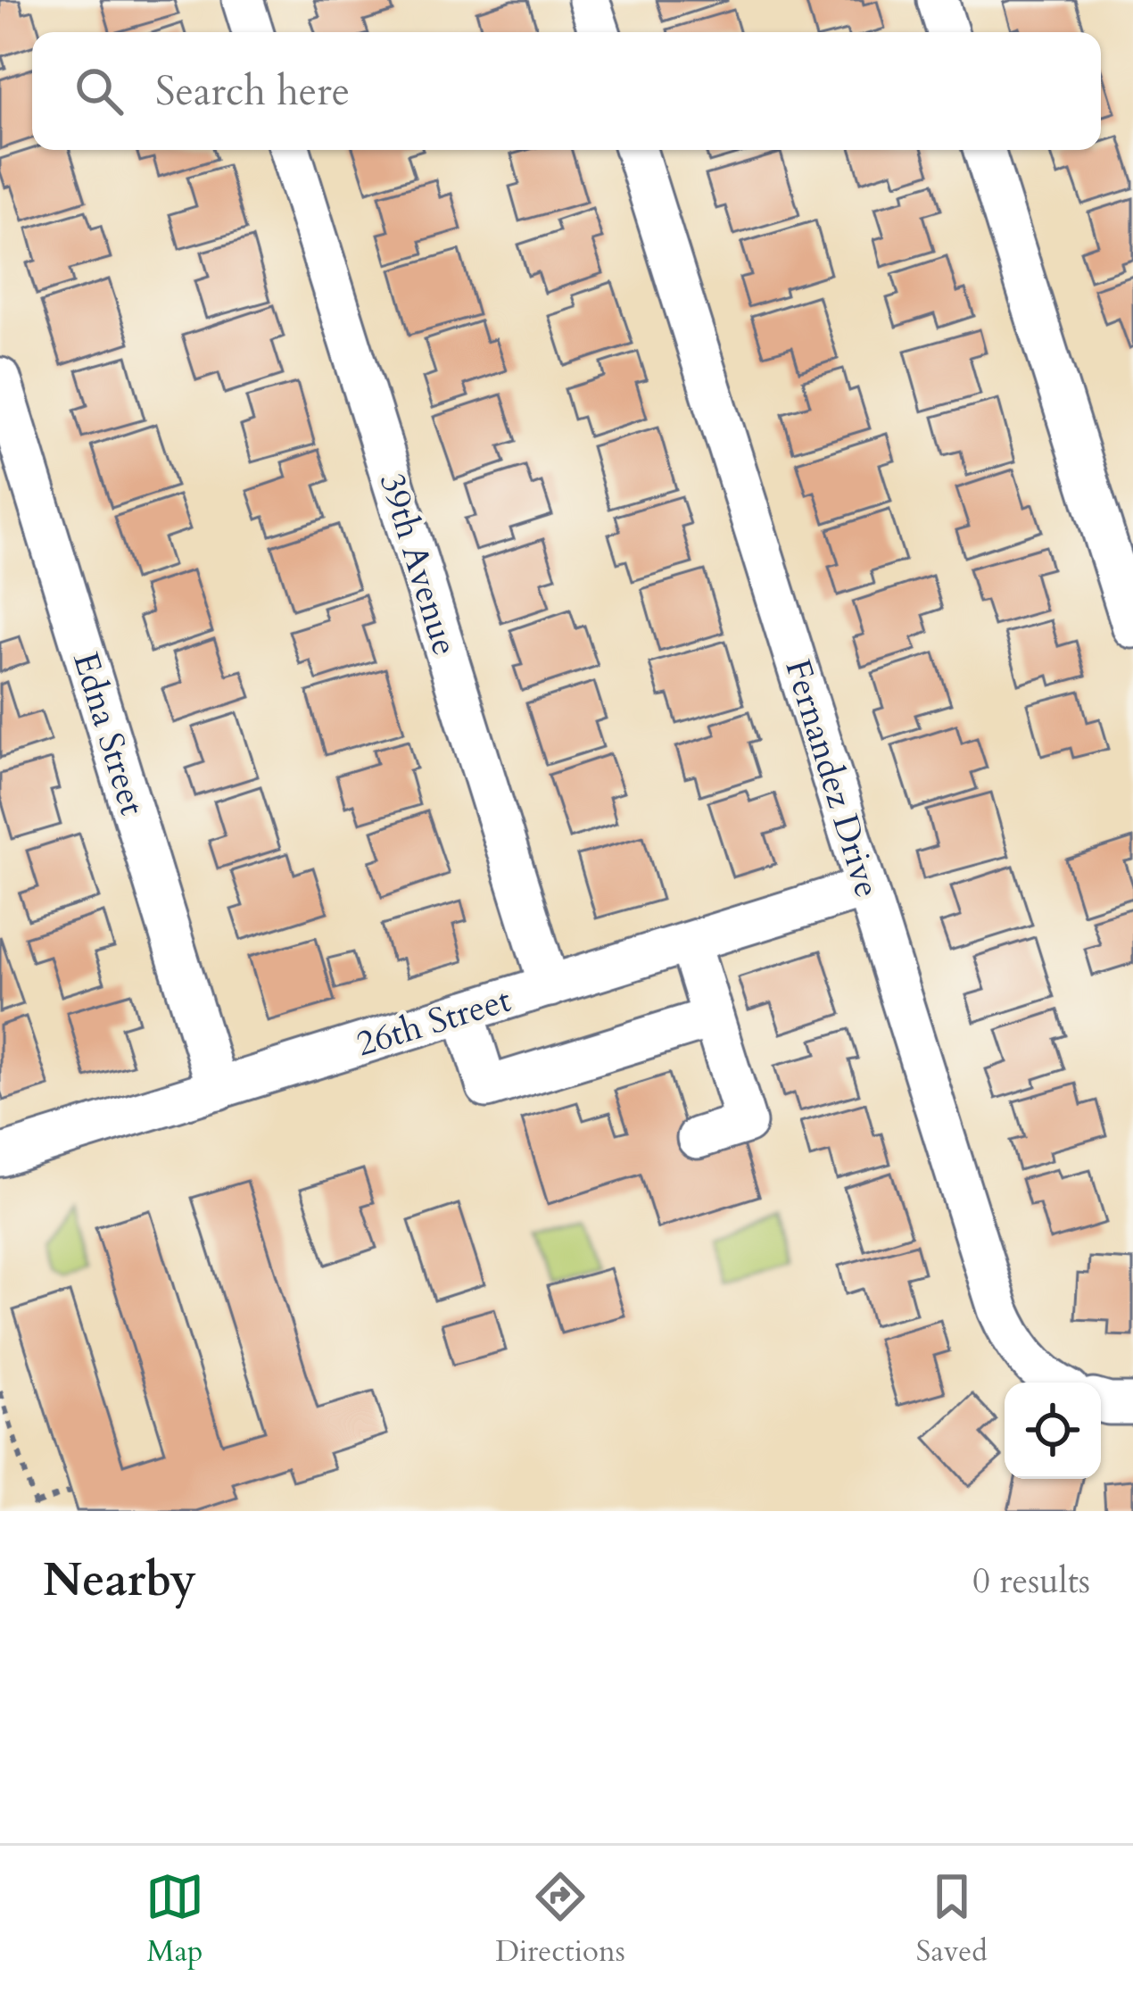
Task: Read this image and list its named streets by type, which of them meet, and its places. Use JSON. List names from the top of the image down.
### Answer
{
  "streets": {
    "street": [
      "39th Avenue",
      "Edna Street",
      "Fernandez Drive",
      "26th Street"
    ]
  },
  "crossings": [
    ["39th Avenue", "26th Street"],
    ["Edna Street", "26th Street"],
    ["Fernandez Drive", "26th Street"]
  ],
  "page": {
    "search": "Search here",
    "heading": ["Nearby", "0 results"],
    "nav": ["Map", "Directions", "Saved"]
  }
}
